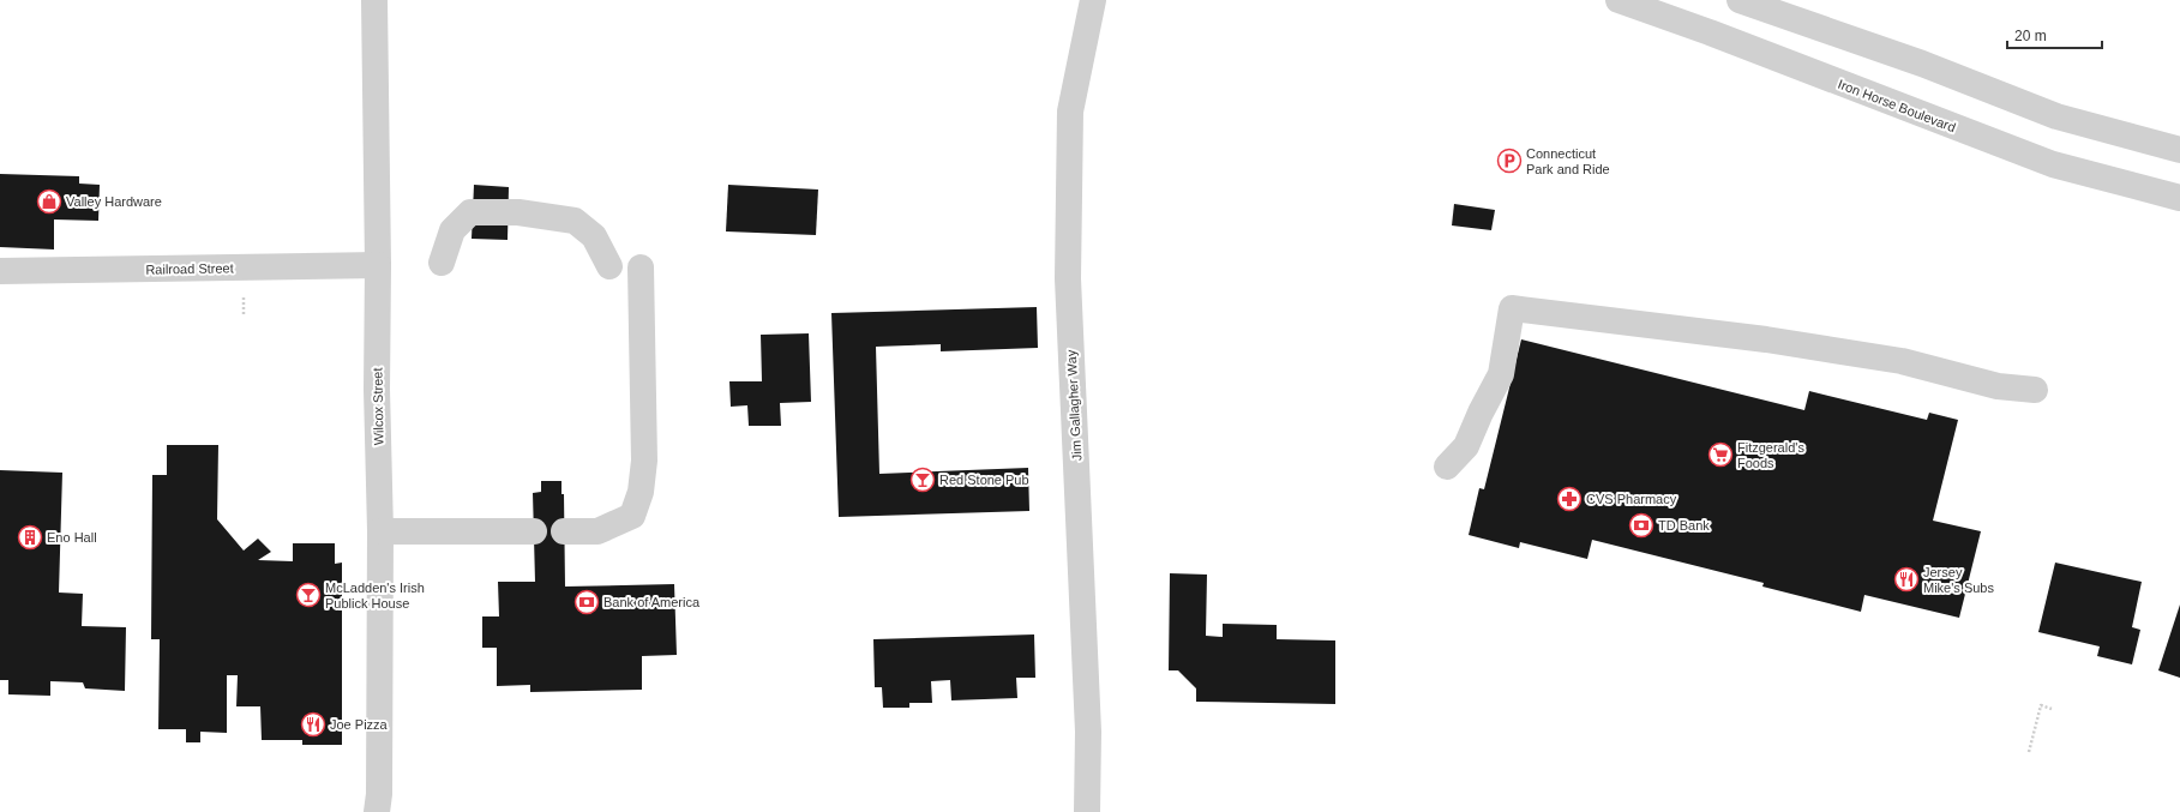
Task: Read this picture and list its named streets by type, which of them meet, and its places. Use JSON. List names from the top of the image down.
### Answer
{
  "streets": {
    "street": [
      "Iron Horse Boulevard",
      "Railroad Street",
      "Jim Gallagher Way",
      "Wilcox Street"
    ]
  },
  "crossings": [
    ["Railroad Street", "Wilcox Street"]
  ],
  "places": {
    "parking": ["Connecticut Park and Ride"],
    "shop": ["Valley Hardware"],
    "supermarket": ["Fitzgerald's Foods"],
    "bar": ["Red Stone Pub", "McLadden's Irish Publick House"],
    "pharmacy": ["CVS Pharmacy"],
    "bank": ["TD Bank", "Bank of America"],
    "building": ["Eno Hall"],
    "restaurant": ["Jersey Mike's Subs", "Joe Pizza"]
  },
  "scale_bar": "20 m"
}
